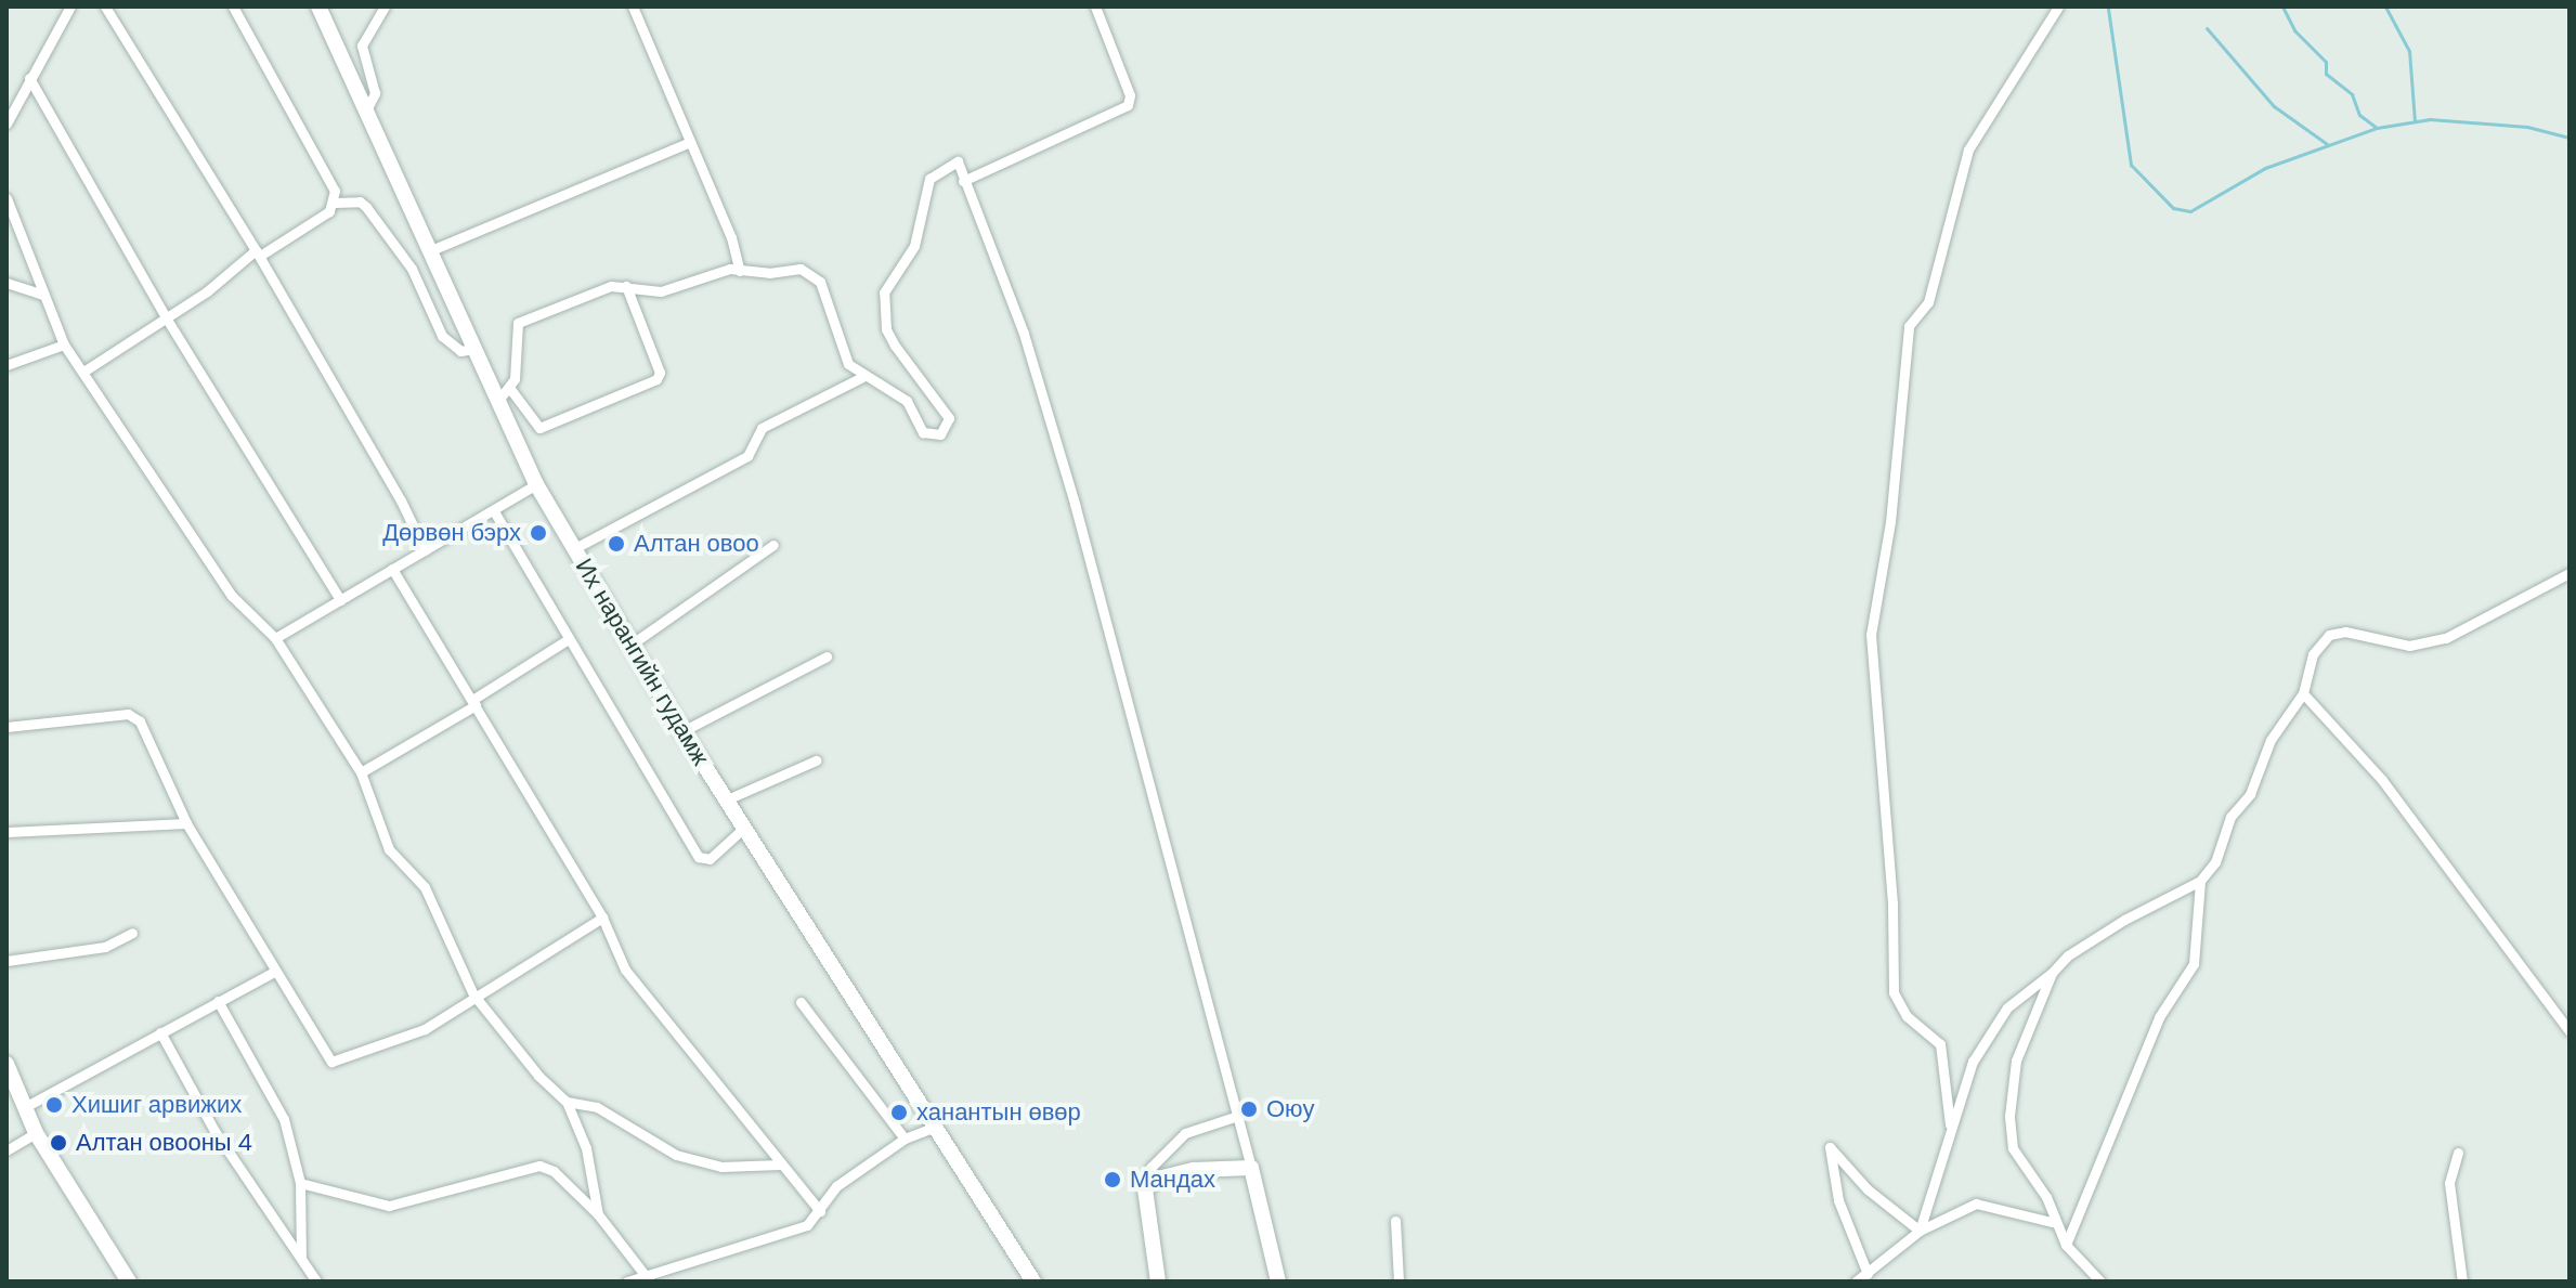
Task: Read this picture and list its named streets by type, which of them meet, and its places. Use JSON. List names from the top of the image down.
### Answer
{
  "streets": {
    "main road": ["Их нарангийн гудамж"]
  },
  "places": [
    "Дөрвөн бэрх",
    "Алтан овоо",
    "Хишиг арвижих",
    "Оюу",
    "ханантын өвөр",
    "Алтан овооны 4",
    "Мандах"
  ]
}
